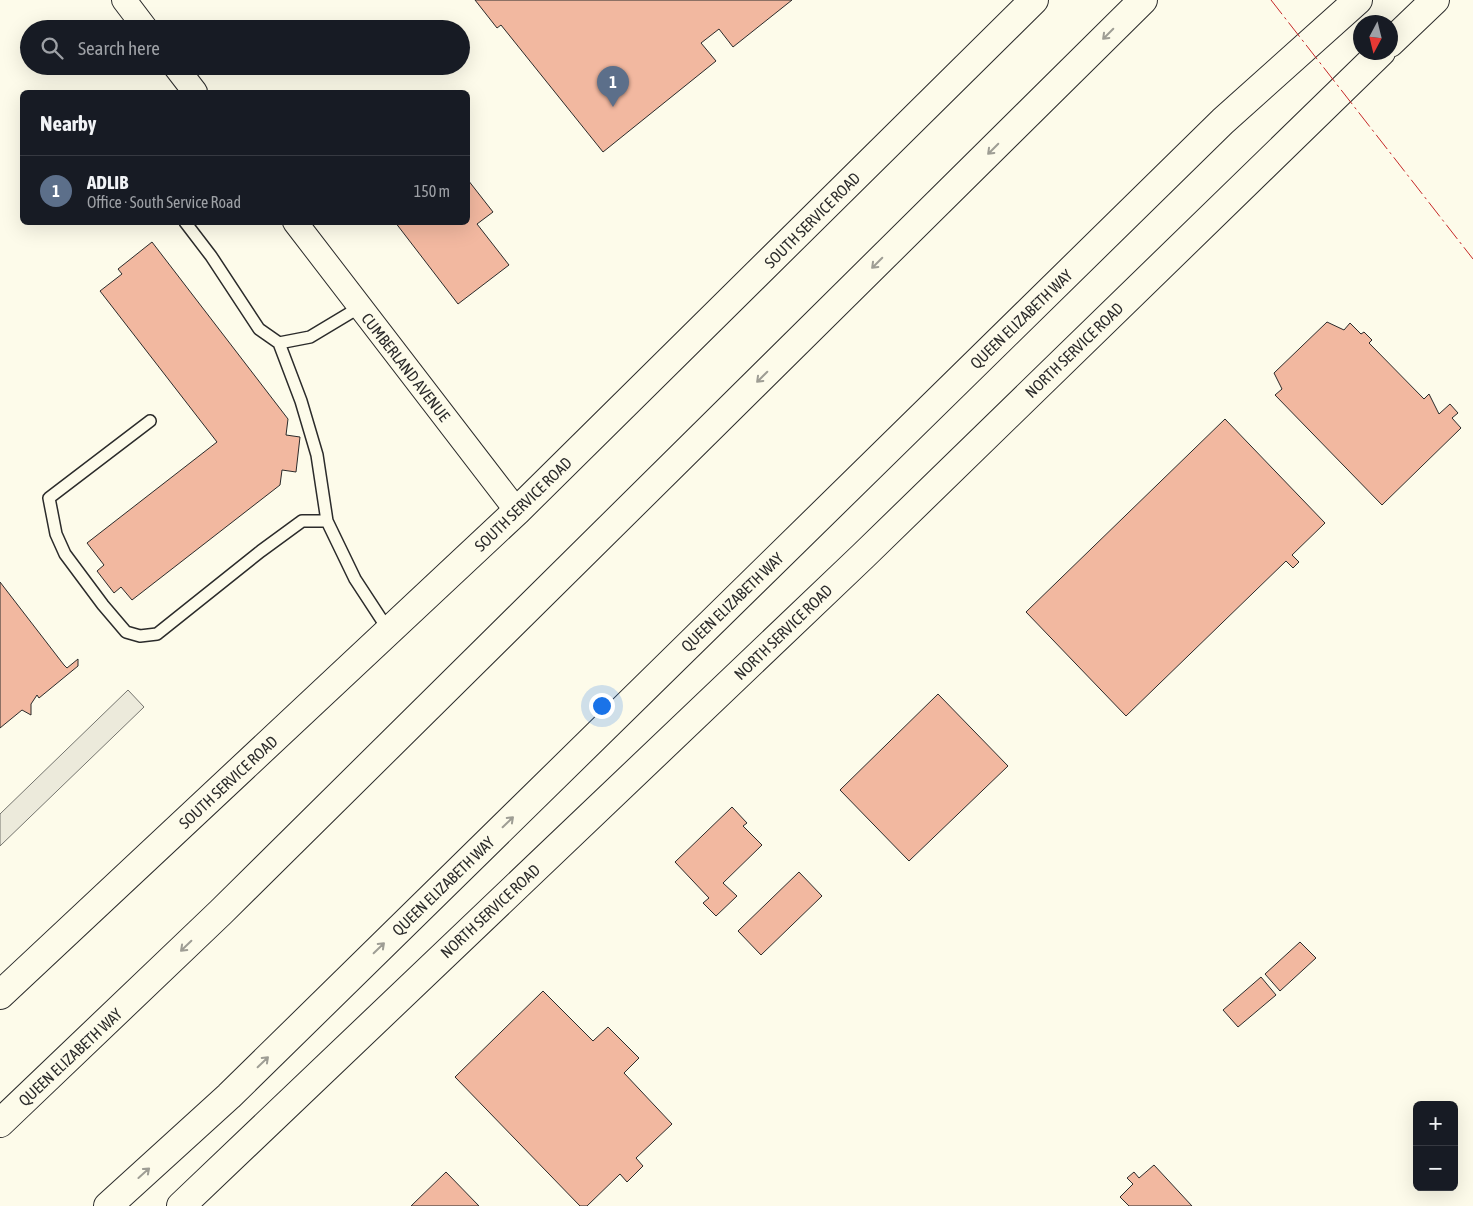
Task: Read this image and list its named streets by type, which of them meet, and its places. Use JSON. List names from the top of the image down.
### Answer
{
  "streets": {
    "main road": ["SOUTH SERVICE ROAD", "QUEEN ELIZABETH WAY", "NORTH SERVICE ROAD"],
    "street": ["CUMBERLAND AVENUE"]
  },
  "crossings": [
    ["SOUTH SERVICE ROAD", "CUMBERLAND AVENUE"]
  ],
  "north": "bottom",
  "page": {
    "search": "Search here",
    "pins": "1",
    "heading": "Nearby",
    "list": [
      {
        "mark": "1",
        "name": "ADLIB",
        "note": "Office · South Service Road",
        "value": "150 m"
      }
    ],
    "map_buttons": ["+", "−"]
  }
}
